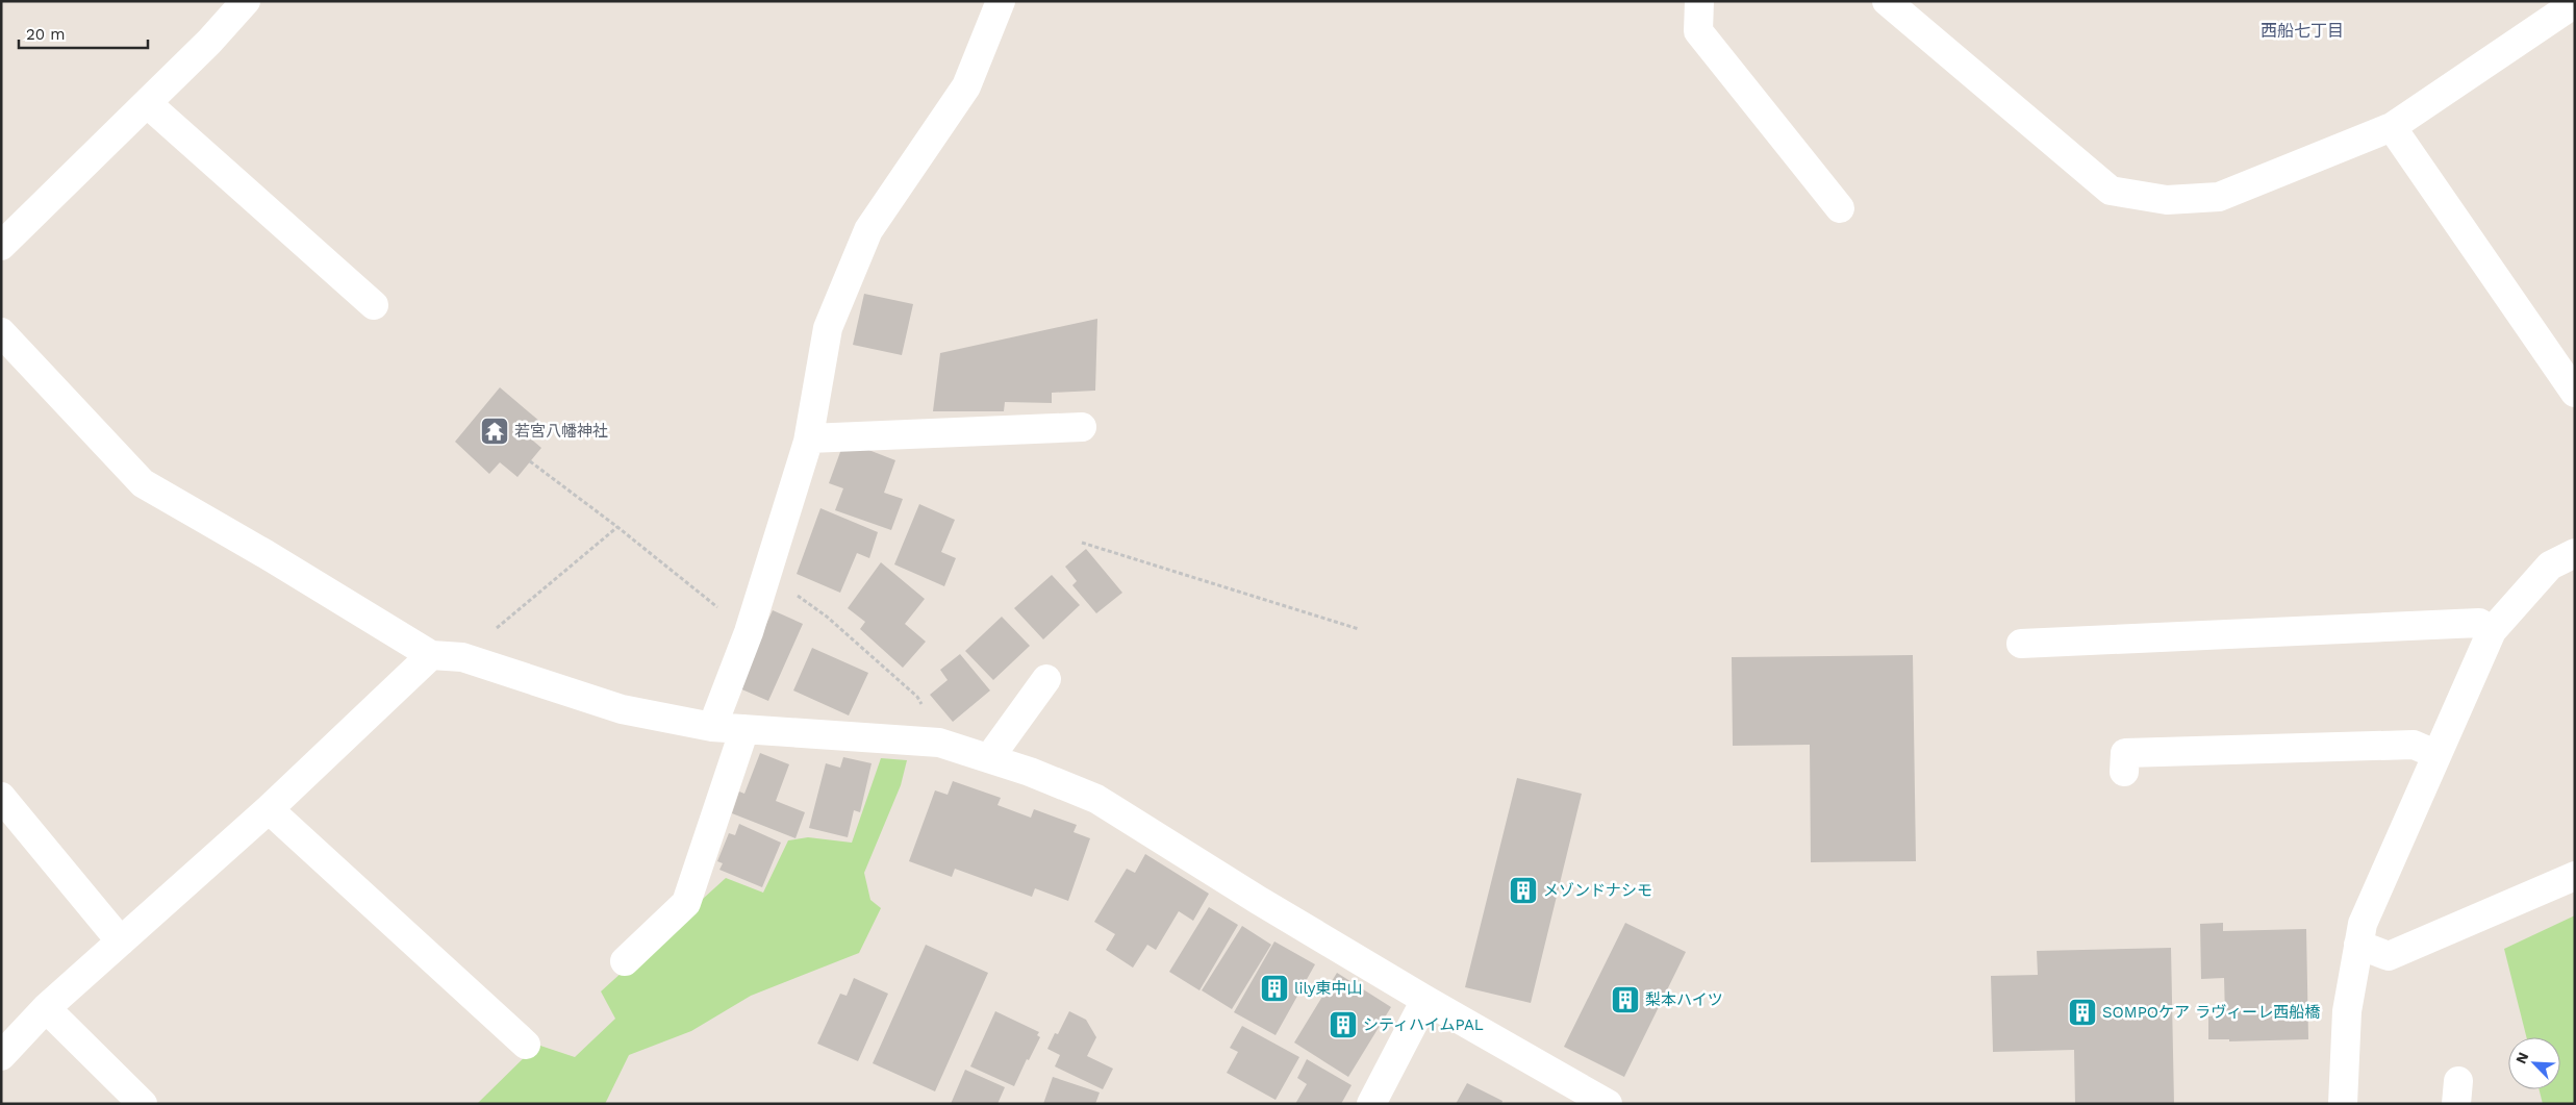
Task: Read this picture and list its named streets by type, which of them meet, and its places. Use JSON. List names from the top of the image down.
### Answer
{
  "districts": ["西船七丁目"],
  "places": {
    "temple": ["若宮八幡神社"],
    "building": [
      "メゾンドナシモ",
      "lily東中山",
      "梨本ハイツ",
      "SOMPOケア ラヴィーレ西船橋",
      "シティハイムPAL"
    ]
  },
  "scale_bar": "20 m",
  "north": "top left"
}
